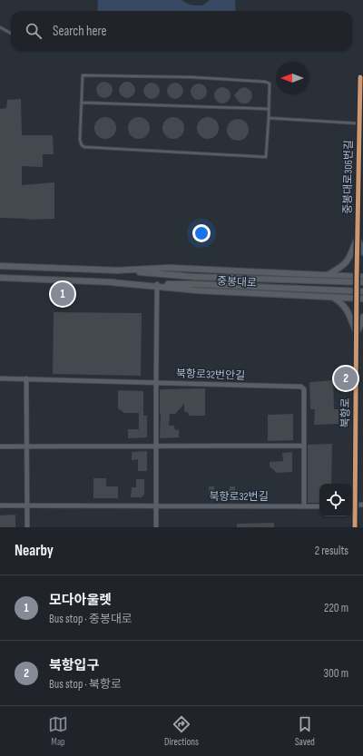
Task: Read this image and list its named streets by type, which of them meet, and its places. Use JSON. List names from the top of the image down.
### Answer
{
  "streets": {
    "main road": ["중봉대로306번길", "중봉대로", "북항로"],
    "street": ["북항로32번안길", "북항로32번길"]
  },
  "crossings": [
    ["중봉대로306번길", "중봉대로"],
    ["중봉대로306번길", "북항로"],
    ["중봉대로", "북항로"],
    ["북항로32번안길", "북항로32번길"]
  ],
  "north": "left",
  "page": {
    "search": "Search here",
    "pins": ["1", "2"],
    "heading": ["Nearby", "2 results"],
    "list": [
      {
        "mark": "1",
        "name": "모다아울렛",
        "note": "Bus stop · 중봉대로",
        "value": "220 m"
      },
      {
        "mark": "2",
        "name": "북항입구",
        "note": "Bus stop · 북항로",
        "value": "300 m"
      }
    ],
    "nav": ["Map", "Directions", "Saved"]
  }
}
